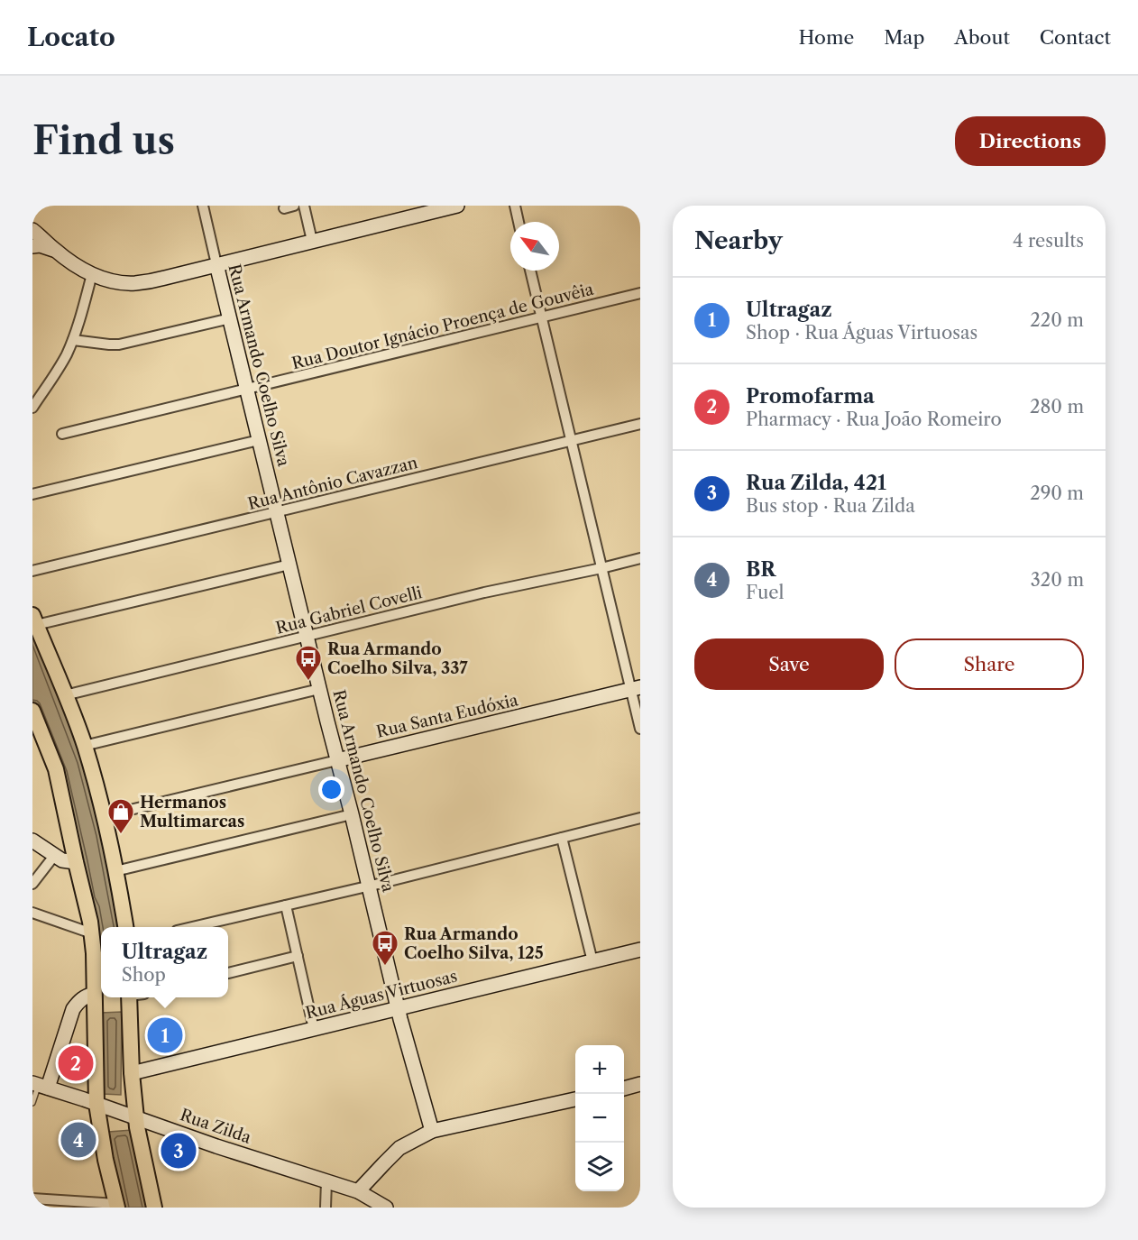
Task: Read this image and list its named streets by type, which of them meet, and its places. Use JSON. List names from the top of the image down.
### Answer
{
  "streets": {
    "street": [
      "Rua Doutor Ignácio Proença de Gouvêia",
      "Rua Armando Coelho Silva",
      "Rua Antônio Cavazzan",
      "Rua Gabriel Covelli",
      "Rua Santa Eudóxia",
      "Rua Águas Virtuosas",
      "Rua Zilda"
    ]
  },
  "crossings": [
    ["Rua Doutor Ignácio Proença de Gouvêia", "Rua Armando Coelho Silva"],
    ["Rua Armando Coelho Silva", "Rua Antônio Cavazzan"],
    ["Rua Armando Coelho Silva", "Rua Gabriel Covelli"],
    ["Rua Armando Coelho Silva", "Rua Santa Eudóxia"],
    ["Rua Armando Coelho Silva", "Rua Águas Virtuosas"]
  ],
  "places": {
    "bus stop": ["Rua Armando Coelho Silva, 337", "Rua Armando Coelho Silva, 125"],
    "shop": ["Hermanos Multimarcas"]
  },
  "north": "top left",
  "page": {
    "header": "Locato",
    "nav": [
      "Home",
      "Map",
      "About",
      "Contact"
    ],
    "buttons": [
      "Directions",
      ["Save", "Share"]
    ],
    "title": "Find us",
    "heading": ["Nearby", "4 results"],
    "list": [
      {
        "mark": "1",
        "name": "Ultragaz",
        "note": "Shop · Rua Águas Virtuosas",
        "value": "220 m"
      },
      {
        "mark": "2",
        "name": "Promofarma",
        "note": "Pharmacy · Rua João Romeiro",
        "value": "280 m"
      },
      {
        "mark": "3",
        "name": "Rua Zilda, 421",
        "note": "Bus stop · Rua Zilda",
        "value": "290 m"
      },
      {
        "mark": "4",
        "name": "BR",
        "note": "Fuel",
        "value": "320 m"
      }
    ],
    "popup": ["Ultragaz", "Shop"],
    "pins": [
      "1",
      "2",
      "4",
      "3"
    ],
    "map_buttons": ["+", "−"]
  }
}
